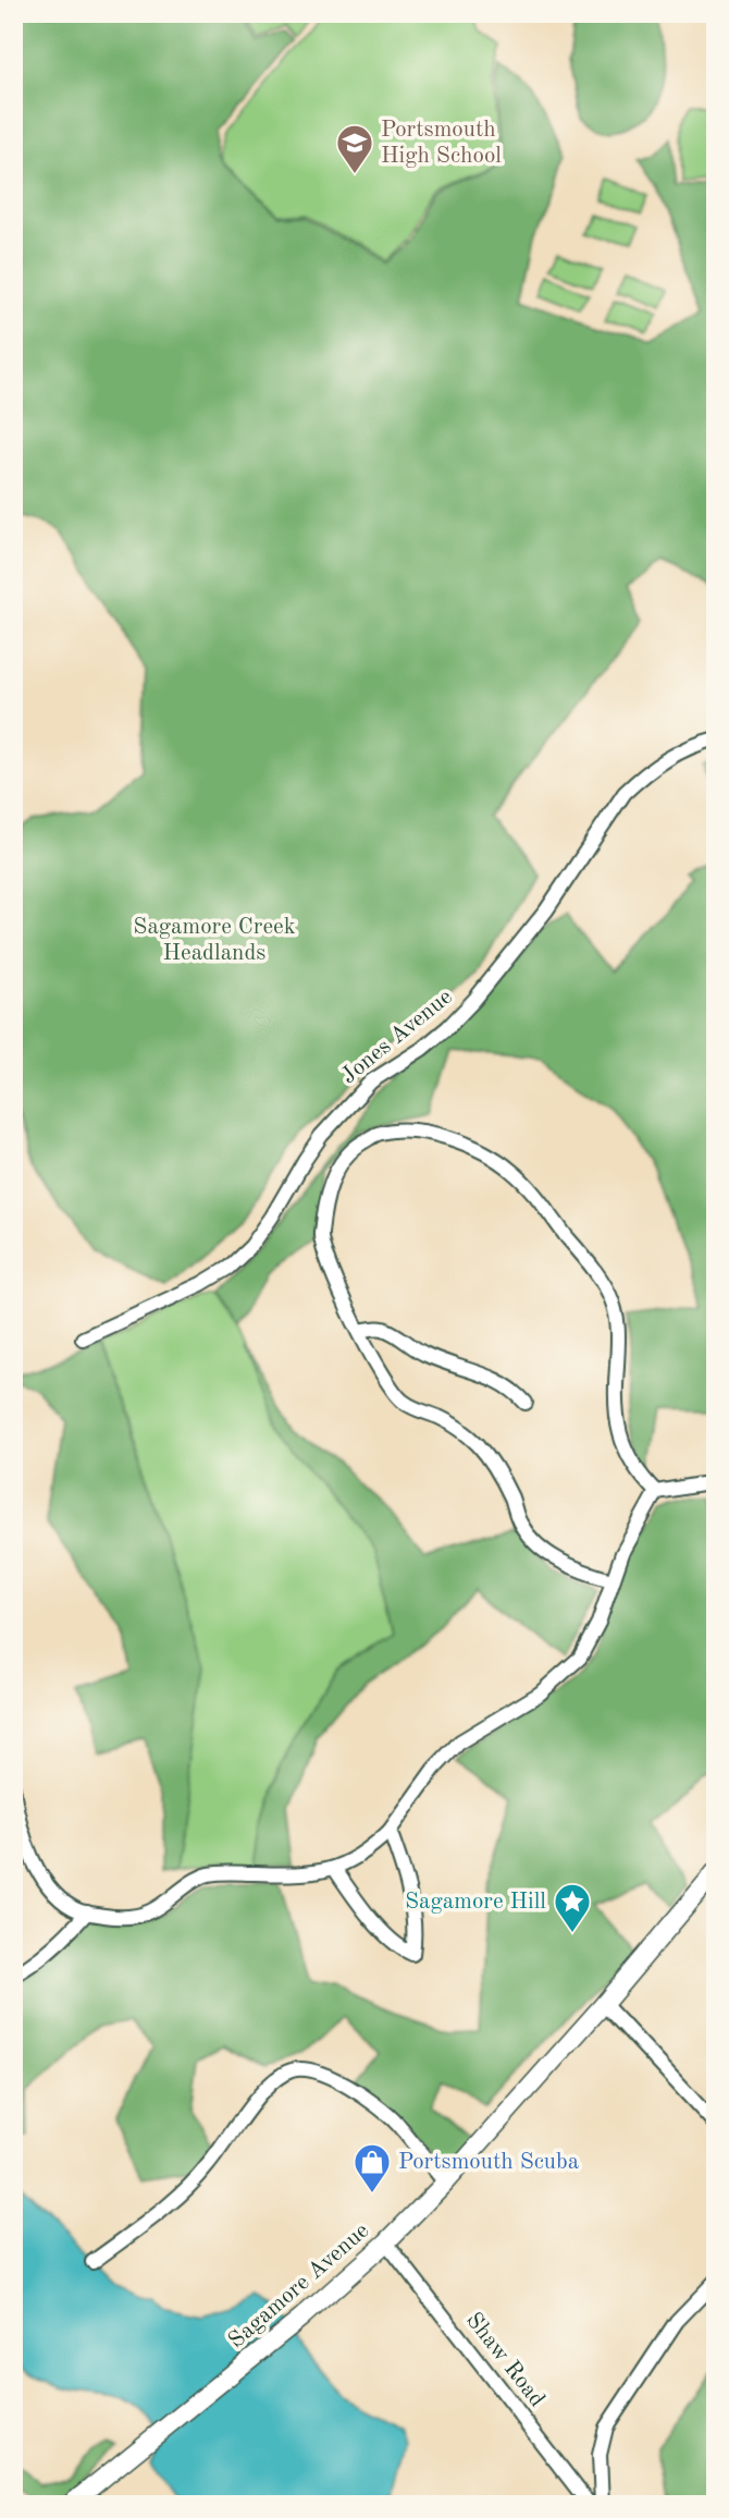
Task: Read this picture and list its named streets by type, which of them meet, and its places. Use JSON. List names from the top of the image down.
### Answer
{
  "streets": {
    "main road": ["Sagamore Avenue"],
    "street": ["Jones Avenue", "Shaw Road"]
  },
  "crossings": [
    ["Sagamore Avenue", "Shaw Road"]
  ],
  "parks": ["Sagamore Creek Headlands"],
  "places": {
    "school or university": ["Portsmouth High School"],
    "place": ["Sagamore Hill"],
    "shop": ["Portsmouth Scuba"]
  }
}
